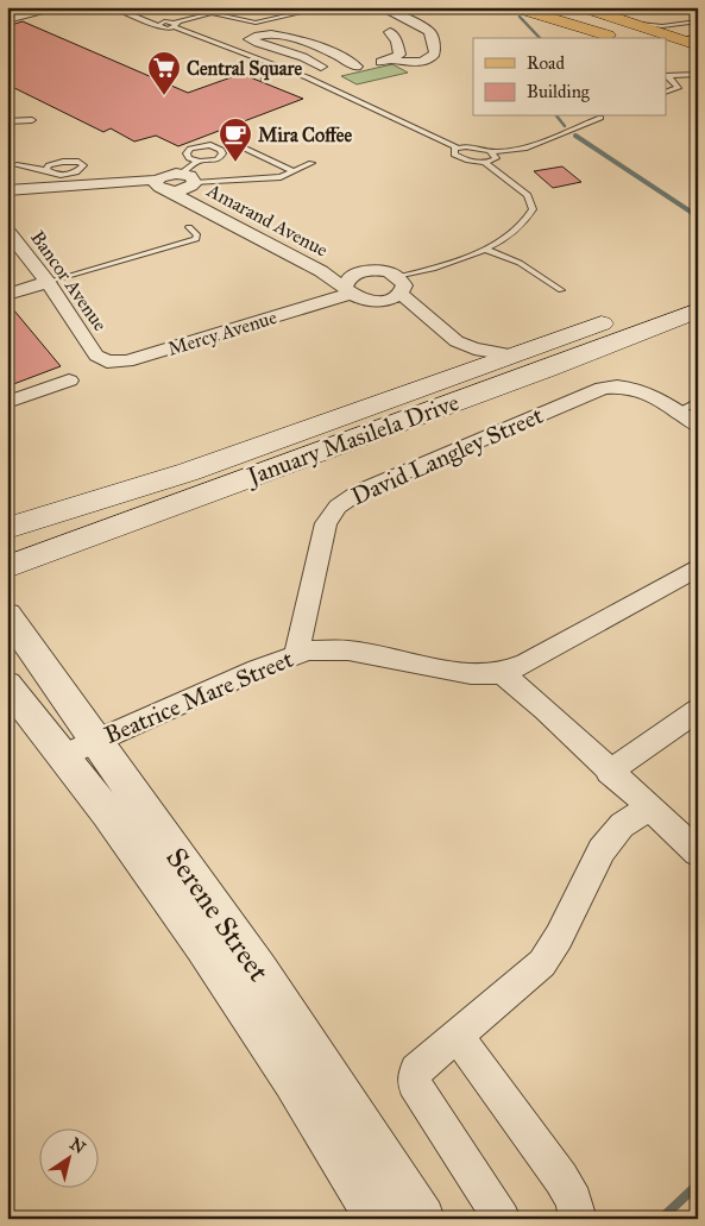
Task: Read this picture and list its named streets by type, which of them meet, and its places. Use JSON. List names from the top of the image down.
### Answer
{
  "streets": {
    "main road": ["January Masilela Drive"],
    "street": [
      "Amarand Avenue",
      "Bancor Avenue",
      "Mercy Avenue",
      "David Langley Street",
      "Beatrice Mare Street",
      "Serene Street"
    ]
  },
  "crossings": [
    ["Amarand Avenue", "Mercy Avenue"],
    ["Bancor Avenue", "Mercy Avenue"],
    ["David Langley Street", "Beatrice Mare Street"],
    ["Beatrice Mare Street", "Serene Street"]
  ],
  "places": {
    "supermarket": ["Central Square"],
    "cafe": ["Mira Coffee"]
  },
  "legend": ["Road", "Building"],
  "north": "top right"
}
